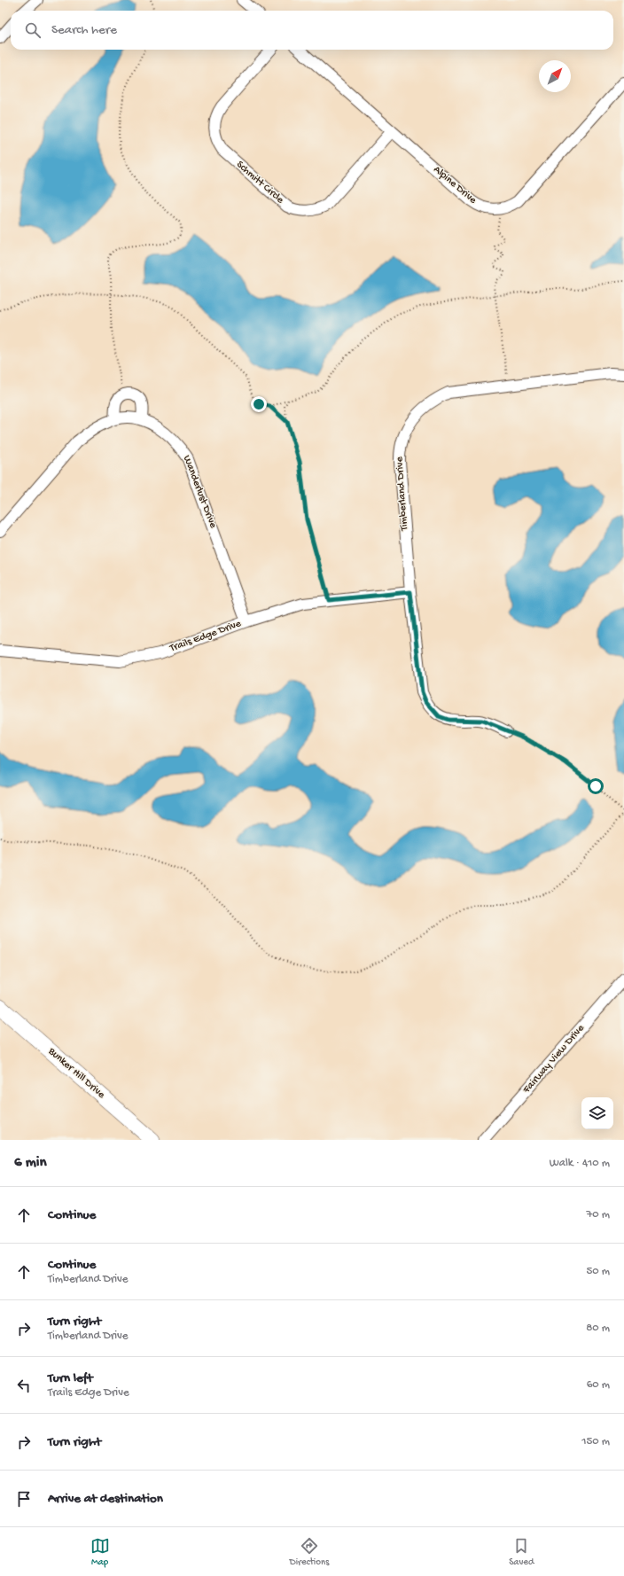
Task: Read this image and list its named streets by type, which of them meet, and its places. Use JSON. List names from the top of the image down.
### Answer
{
  "streets": {
    "street": [
      "Schmitt Circle",
      "Alpine Drive",
      "Wanderlust Drive",
      "Timberland Drive",
      "Trails Edge Drive",
      "Fairway View Drive",
      "Bunker Hill Drive"
    ]
  },
  "crossings": [
    ["Schmitt Circle", "Alpine Drive"],
    ["Wanderlust Drive", "Trails Edge Drive"],
    ["Timberland Drive", "Trails Edge Drive"]
  ],
  "north": "top right",
  "page": {
    "search": "Search here",
    "heading": ["6 min", "Walk · 410 m"],
    "list": [
      ["Continue", "70 m"],
      ["Continue", "Timberland Drive", "50 m"],
      ["Turn right", "Timberland Drive", "80 m"],
      ["Turn left", "Trails Edge Drive", "60 m"],
      ["Turn right", "150 m"],
      "Arrive at destination"
    ],
    "nav": ["Map", "Directions", "Saved"]
  }
}
